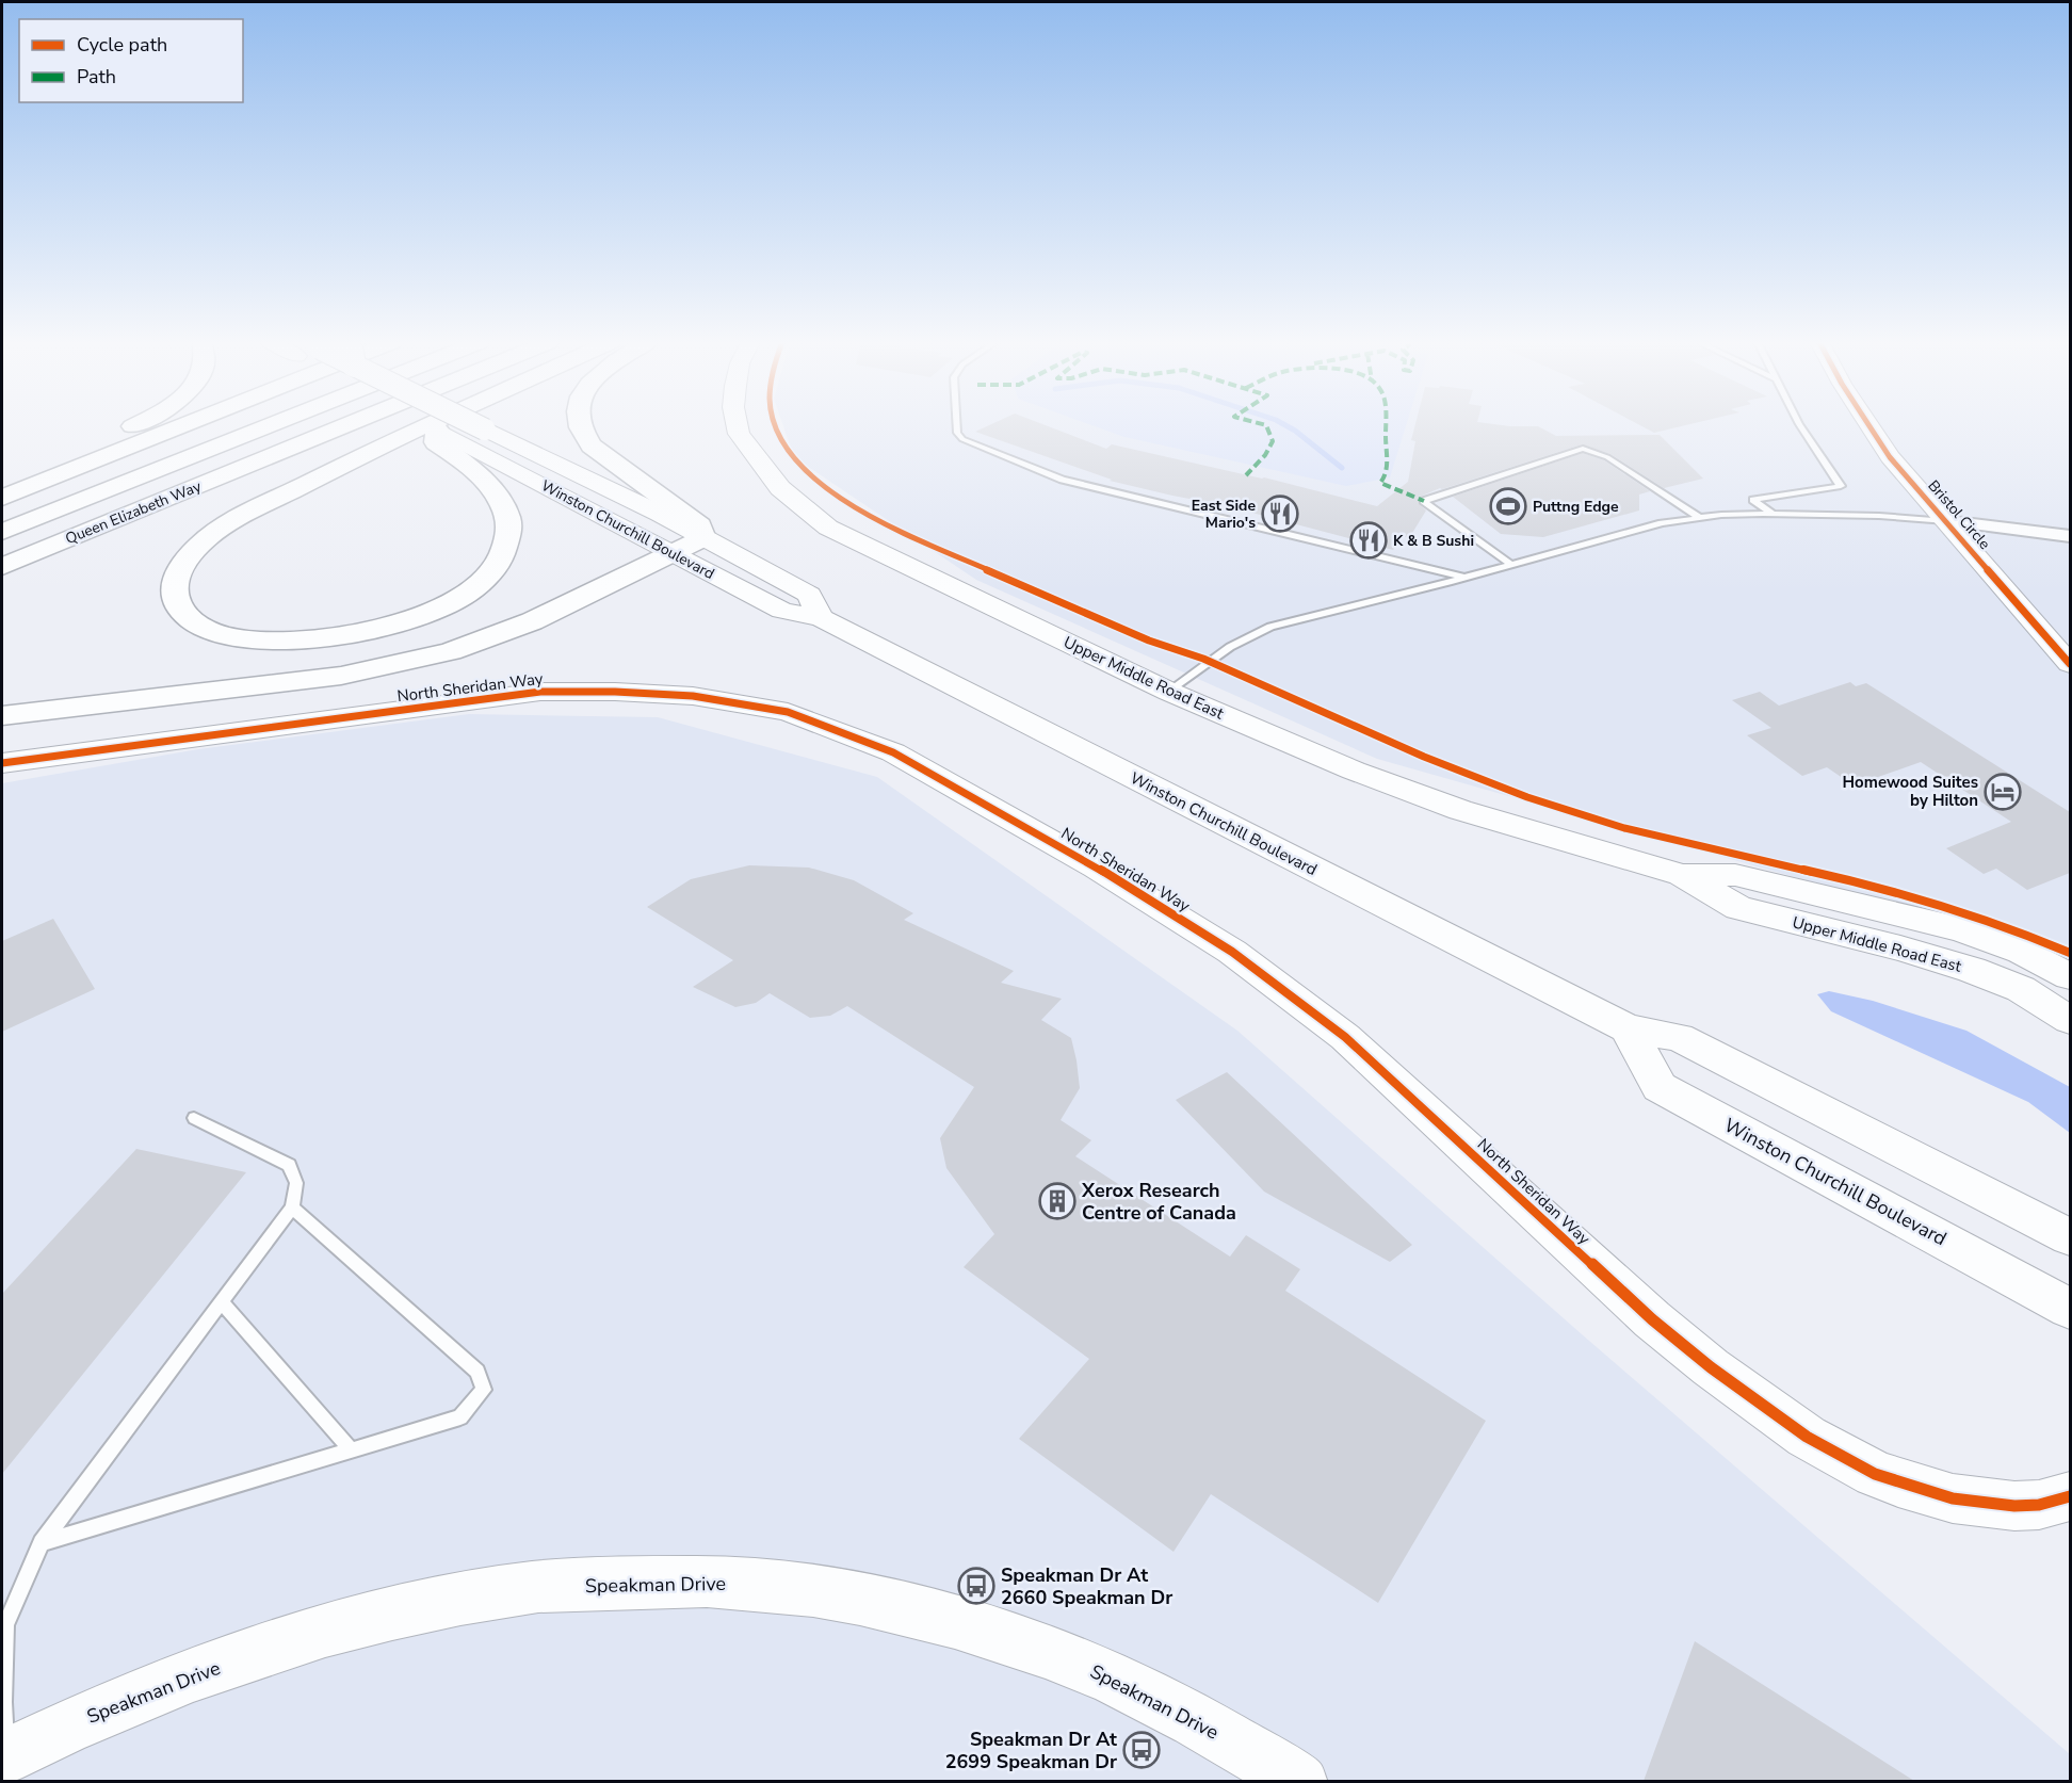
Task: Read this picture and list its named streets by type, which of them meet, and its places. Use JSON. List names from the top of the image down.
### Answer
{
  "streets": {
    "highway": ["Queen Elizabeth Way"],
    "street": [
      "Bristol Circle",
      "Winston Churchill Boulevard",
      "Upper Middle Road East",
      "North Sheridan Way",
      "Speakman Drive"
    ]
  },
  "places": {
    "sports": ["Puttng Edge"],
    "restaurant": ["East Side Mario's", "K & B Sushi"],
    "hotel": ["Homewood Suites by Hilton"],
    "building": ["Xerox Research Centre of Canada"],
    "bus stop": ["Speakman Dr At 2660 Speakman Dr", "Speakman Dr At 2699 Speakman Dr"]
  },
  "legend": ["Cycle path", "Path"]
}
